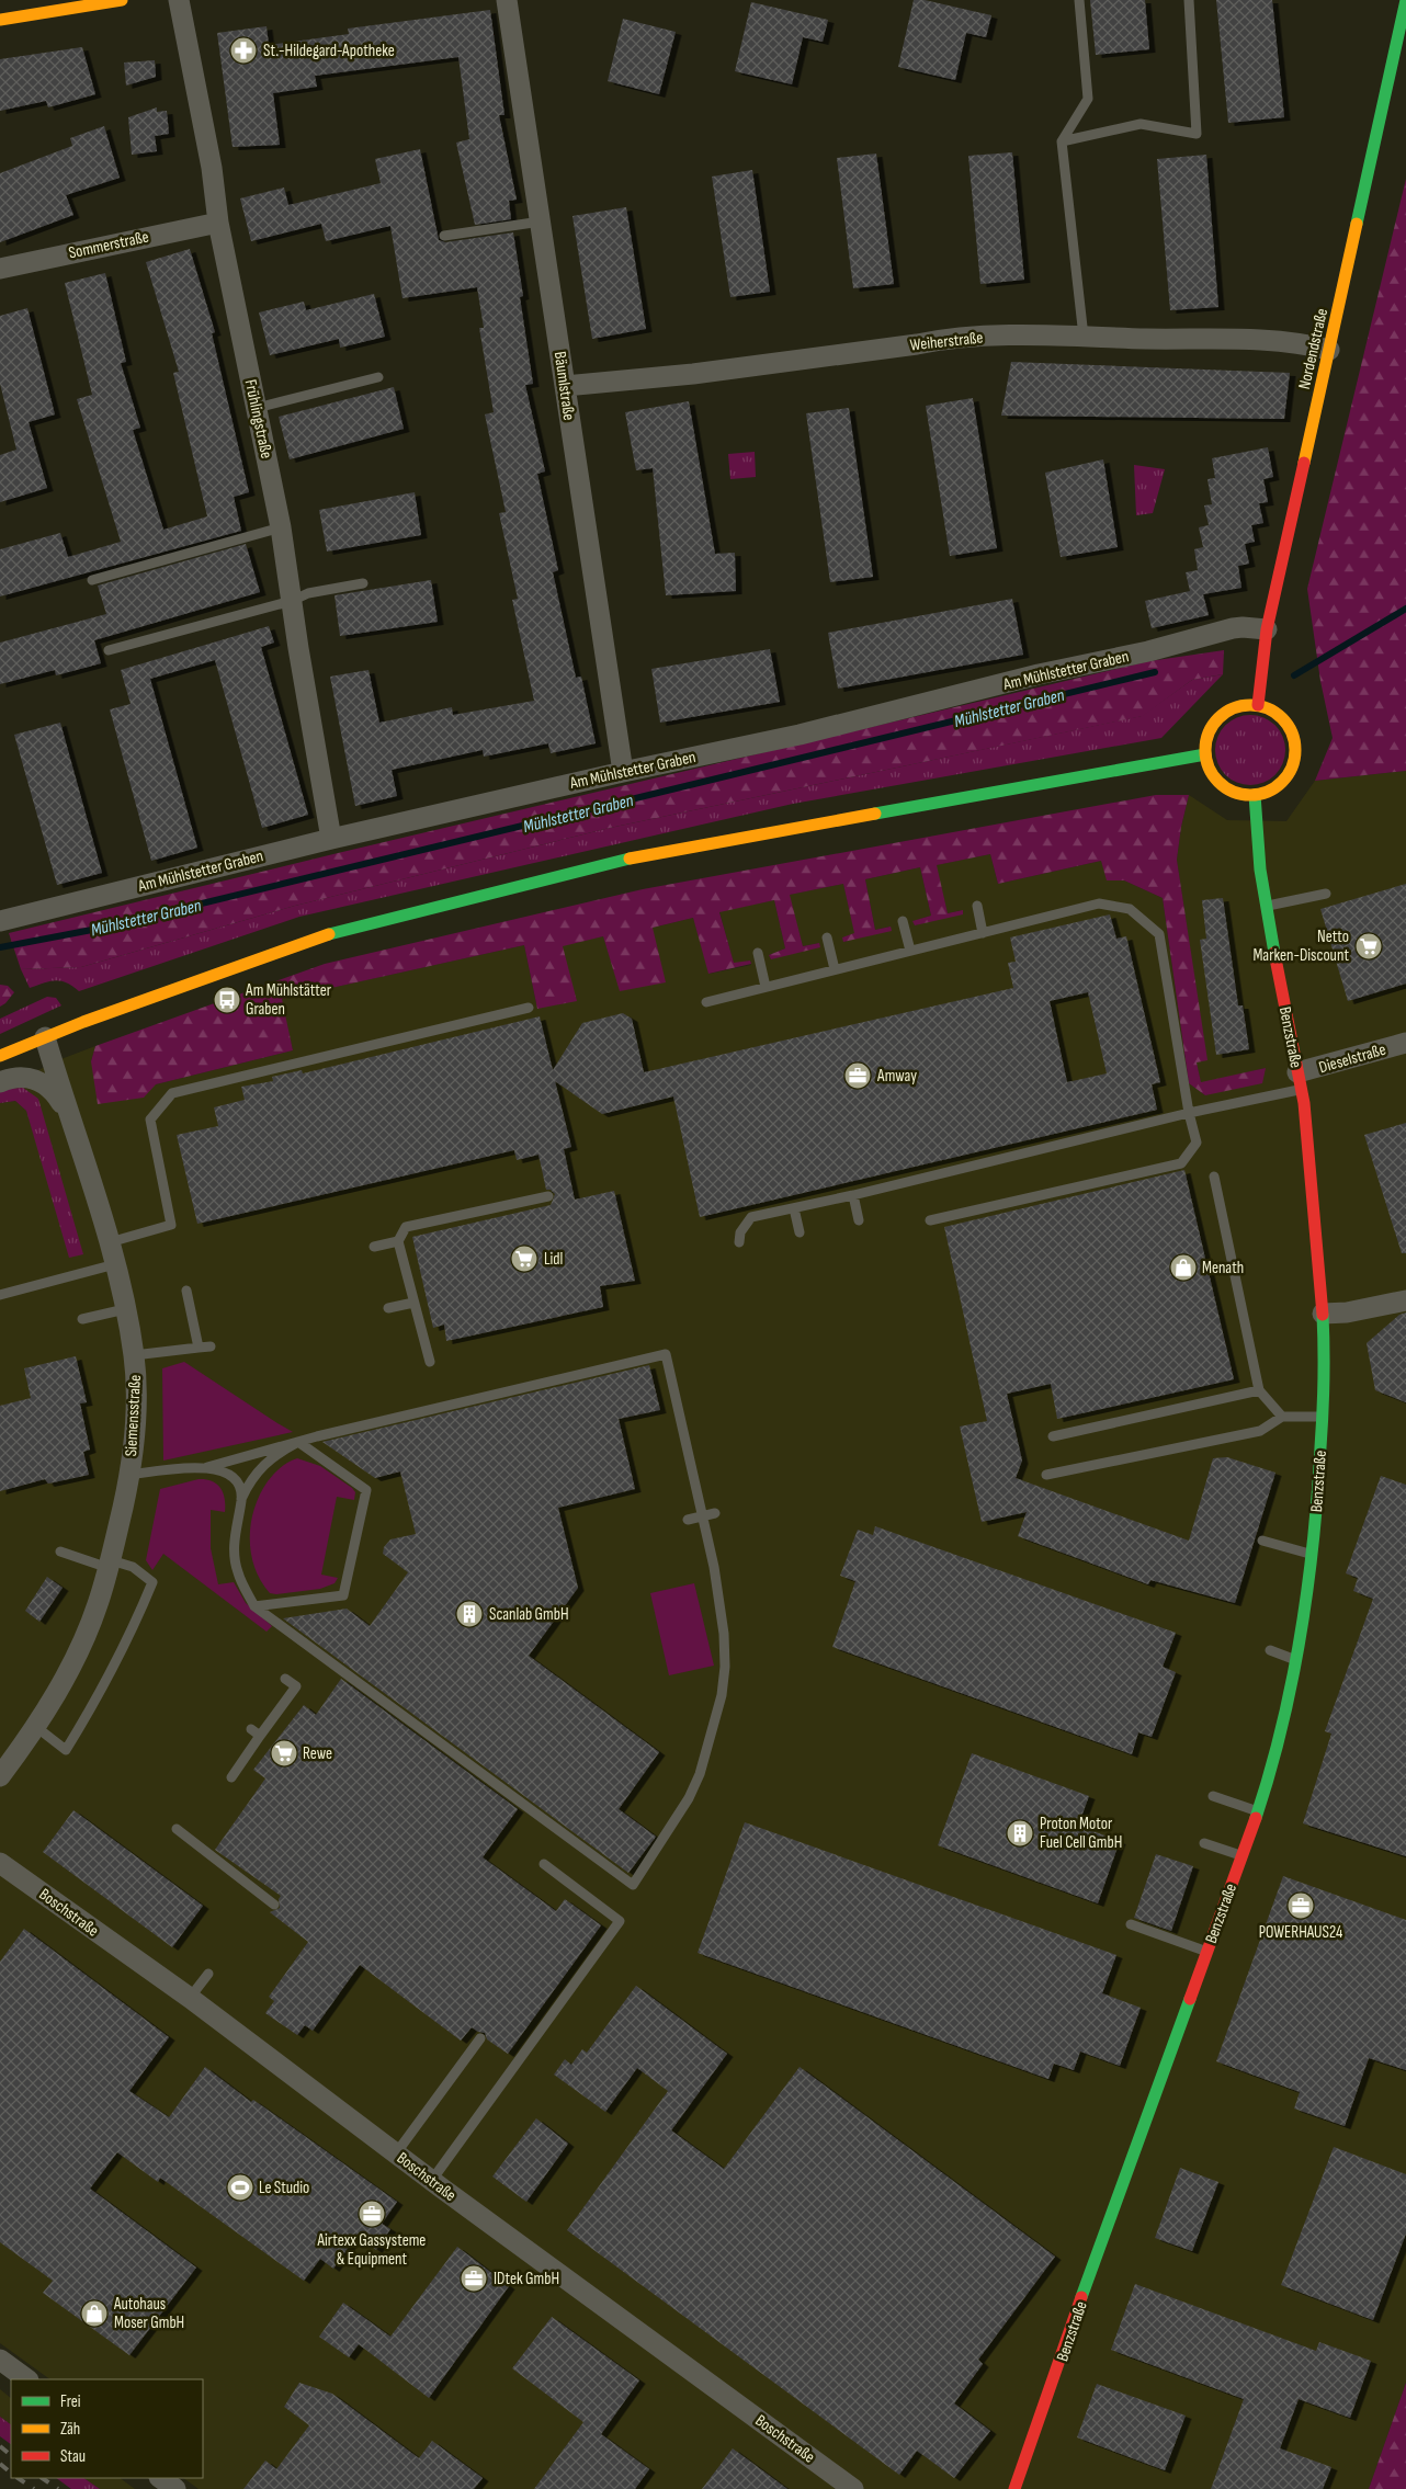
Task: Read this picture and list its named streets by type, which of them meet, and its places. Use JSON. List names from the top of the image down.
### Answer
{
  "streets": {
    "street": [
      "Sommerstraße",
      "Weiherstraße",
      "Nordendstraße",
      "Bäumlstraße",
      "Frühlingstraße",
      "Am Mühlstetter Graben",
      "Benzstraße",
      "Dieselstraße",
      "Siemensstraße",
      "Boschstraße"
    ]
  },
  "crossings": [
    ["Sommerstraße", "Frühlingstraße"],
    ["Weiherstraße", "Nordendstraße"],
    ["Weiherstraße", "Bäumlstraße"],
    ["Nordendstraße", "Am Mühlstetter Graben"],
    ["Nordendstraße", "Benzstraße"],
    ["Bäumlstraße", "Am Mühlstetter Graben"],
    ["Frühlingstraße", "Am Mühlstetter Graben"],
    ["Benzstraße", "Dieselstraße"]
  ],
  "water": ["Mühlstetter Graben"],
  "places": {
    "pharmacy": ["St.-Hildegard-Apotheke"],
    "supermarket": ["Netto Marken-Discount", "Lidl", "Rewe"],
    "bus stop": ["Am Mühlstätter Graben"],
    "office": [
      "Amway",
      "POWERHAUS24",
      "Airtexx Gassysteme & Equipment",
      "IDtek GmbH"
    ],
    "shop": ["Menath", "Autohaus Moser GmbH"],
    "building": ["Scanlab GmbH", "Proton Motor Fuel Cell GmbH"],
    "sports": ["Le Studio"]
  },
  "legend": ["Frei", "Zäh", "Stau"]
}
